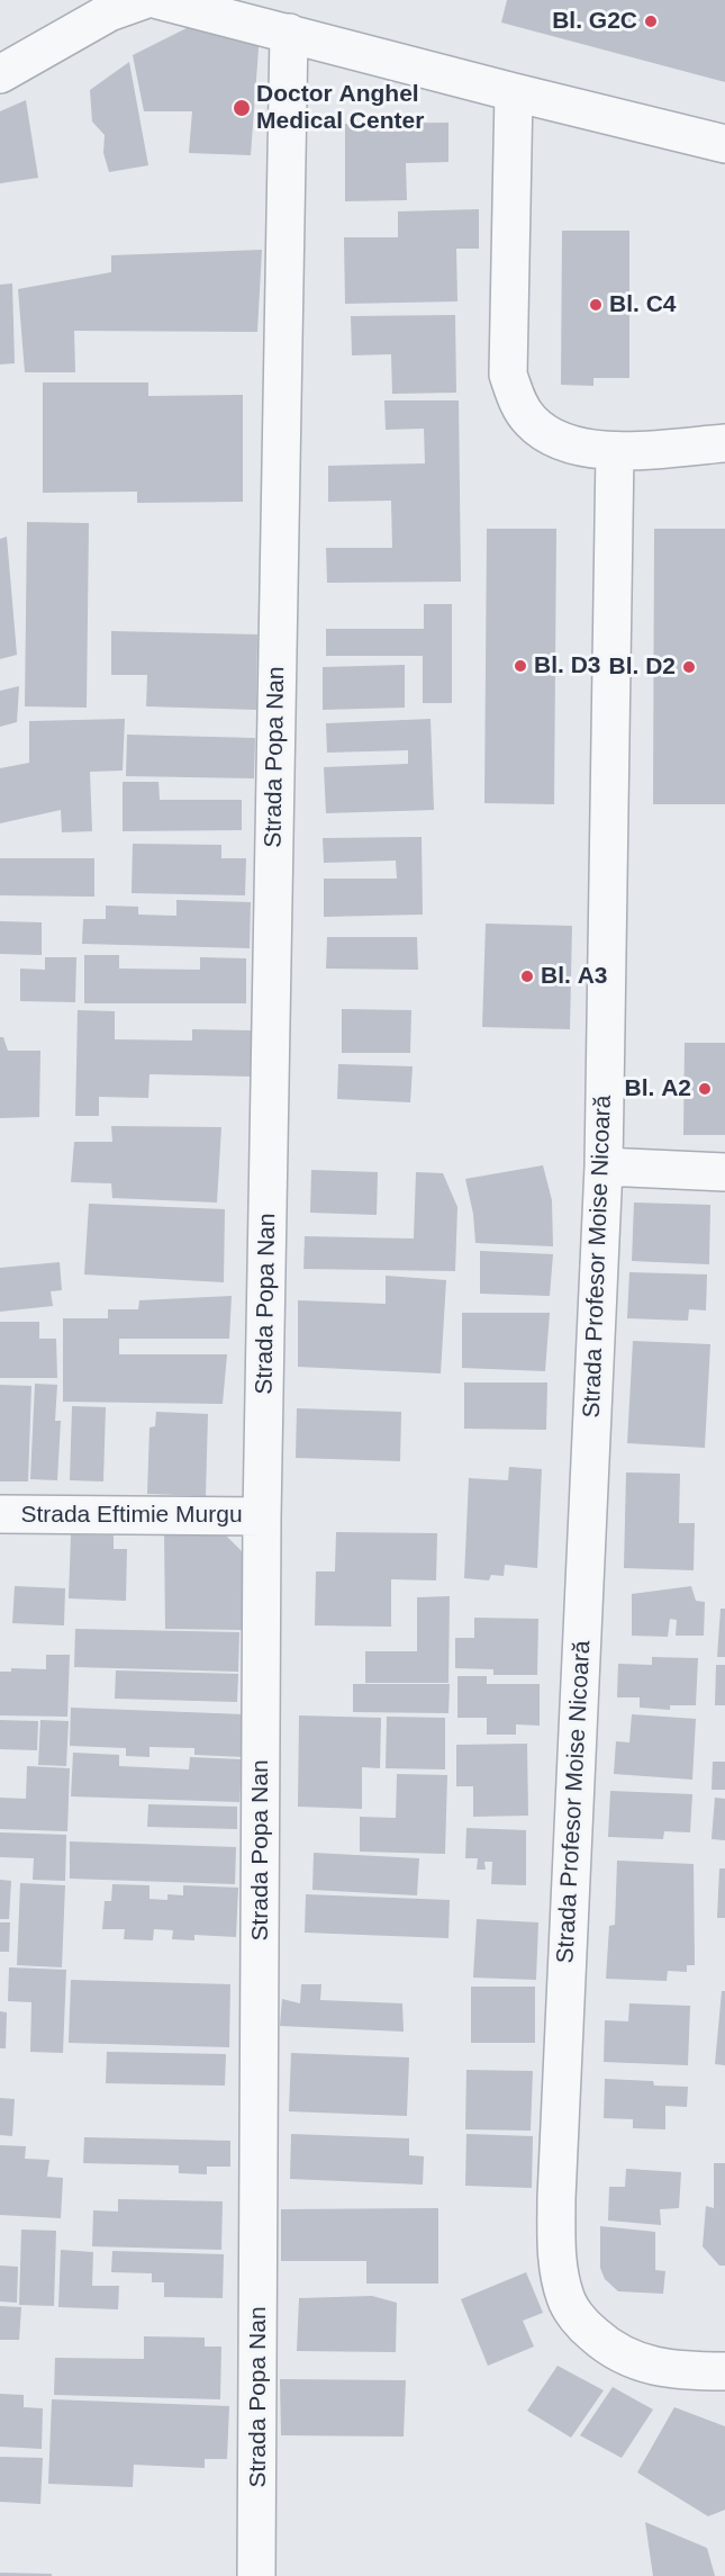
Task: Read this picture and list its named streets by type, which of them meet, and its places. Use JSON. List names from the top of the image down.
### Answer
{
  "streets": {
    "street": ["Strada Popa Nan", "Strada Profesor Moise Nicoară", "Strada Eftimie Murgu"]
  },
  "crossings": [
    ["Strada Popa Nan", "Strada Eftimie Murgu"]
  ],
  "places": [
    "Bl. G2C",
    "Doctor Anghel Medical Center",
    "Bl. C4",
    "Bl. D3",
    "Bl. D2",
    "Bl. A3",
    "Bl. A2"
  ]
}
